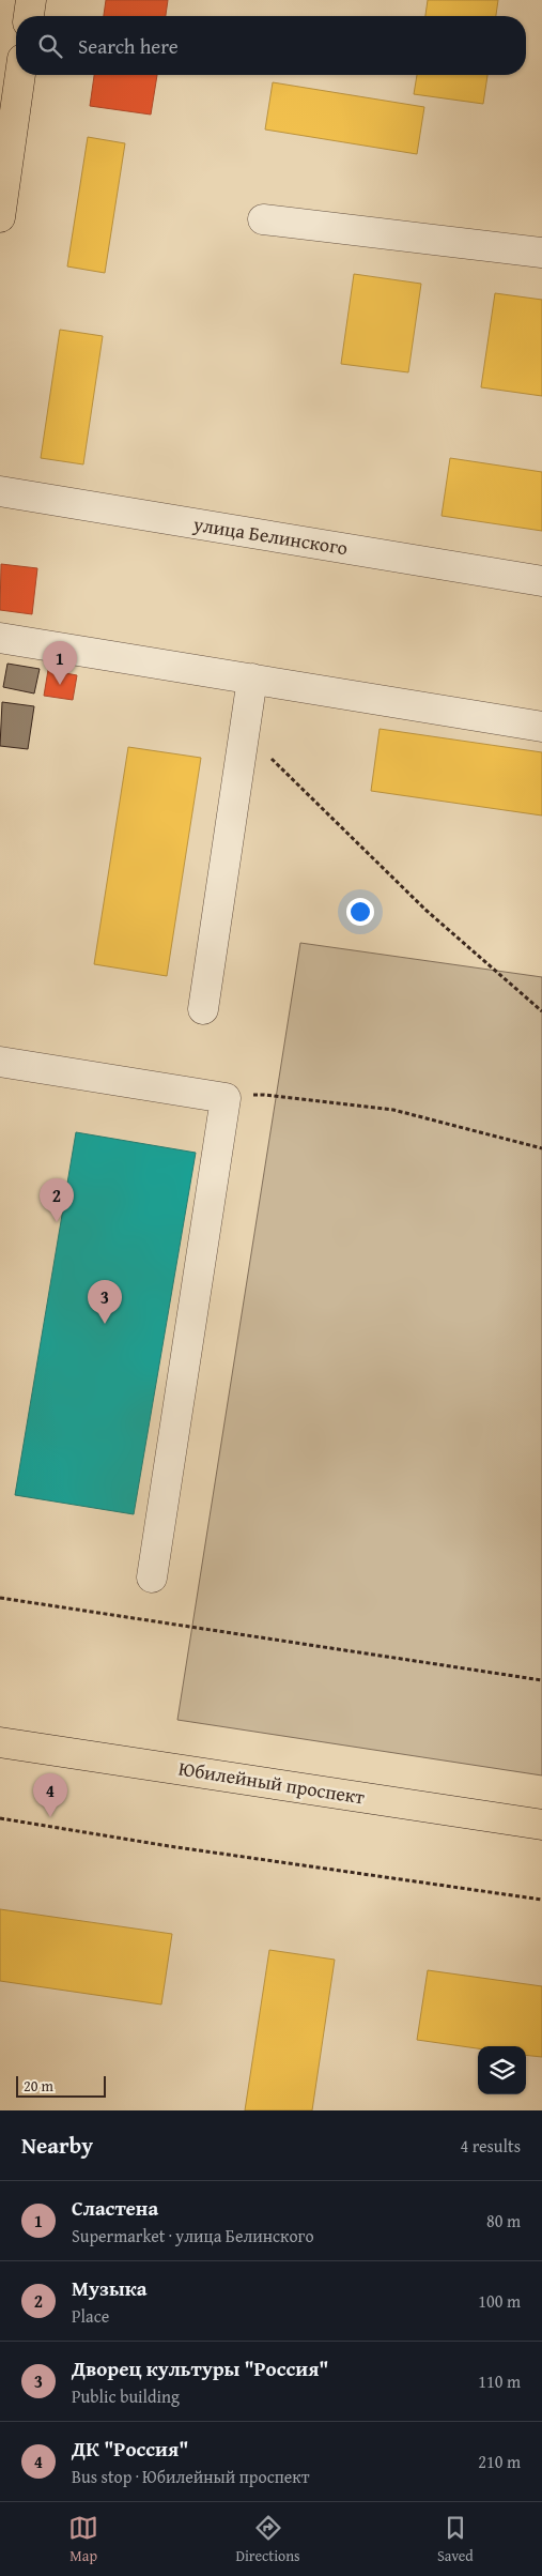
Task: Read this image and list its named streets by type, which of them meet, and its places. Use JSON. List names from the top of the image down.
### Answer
{
  "streets": {
    "main road": ["Юбилейный проспект"],
    "street": ["улица Белинского"]
  },
  "scale_bar": "20 m",
  "page": {
    "search": "Search here",
    "pins": [
      "1",
      "2",
      "3",
      "4"
    ],
    "scale": "20 m",
    "heading": ["Nearby", "4 results"],
    "list": [
      {
        "mark": "1",
        "name": "Сластена",
        "note": "Supermarket · улица Белинского",
        "value": "80 m"
      },
      {
        "mark": "2",
        "name": "Музыка",
        "note": "Place",
        "value": "100 m"
      },
      {
        "mark": "3",
        "name": "Дворец культуры \"Россия\"",
        "note": "Public building",
        "value": "110 m"
      },
      {
        "mark": "4",
        "name": "ДК \"Россия\"",
        "note": "Bus stop · Юбилейный проспект",
        "value": "210 m"
      }
    ],
    "nav": ["Map", "Directions", "Saved"]
  }
}
